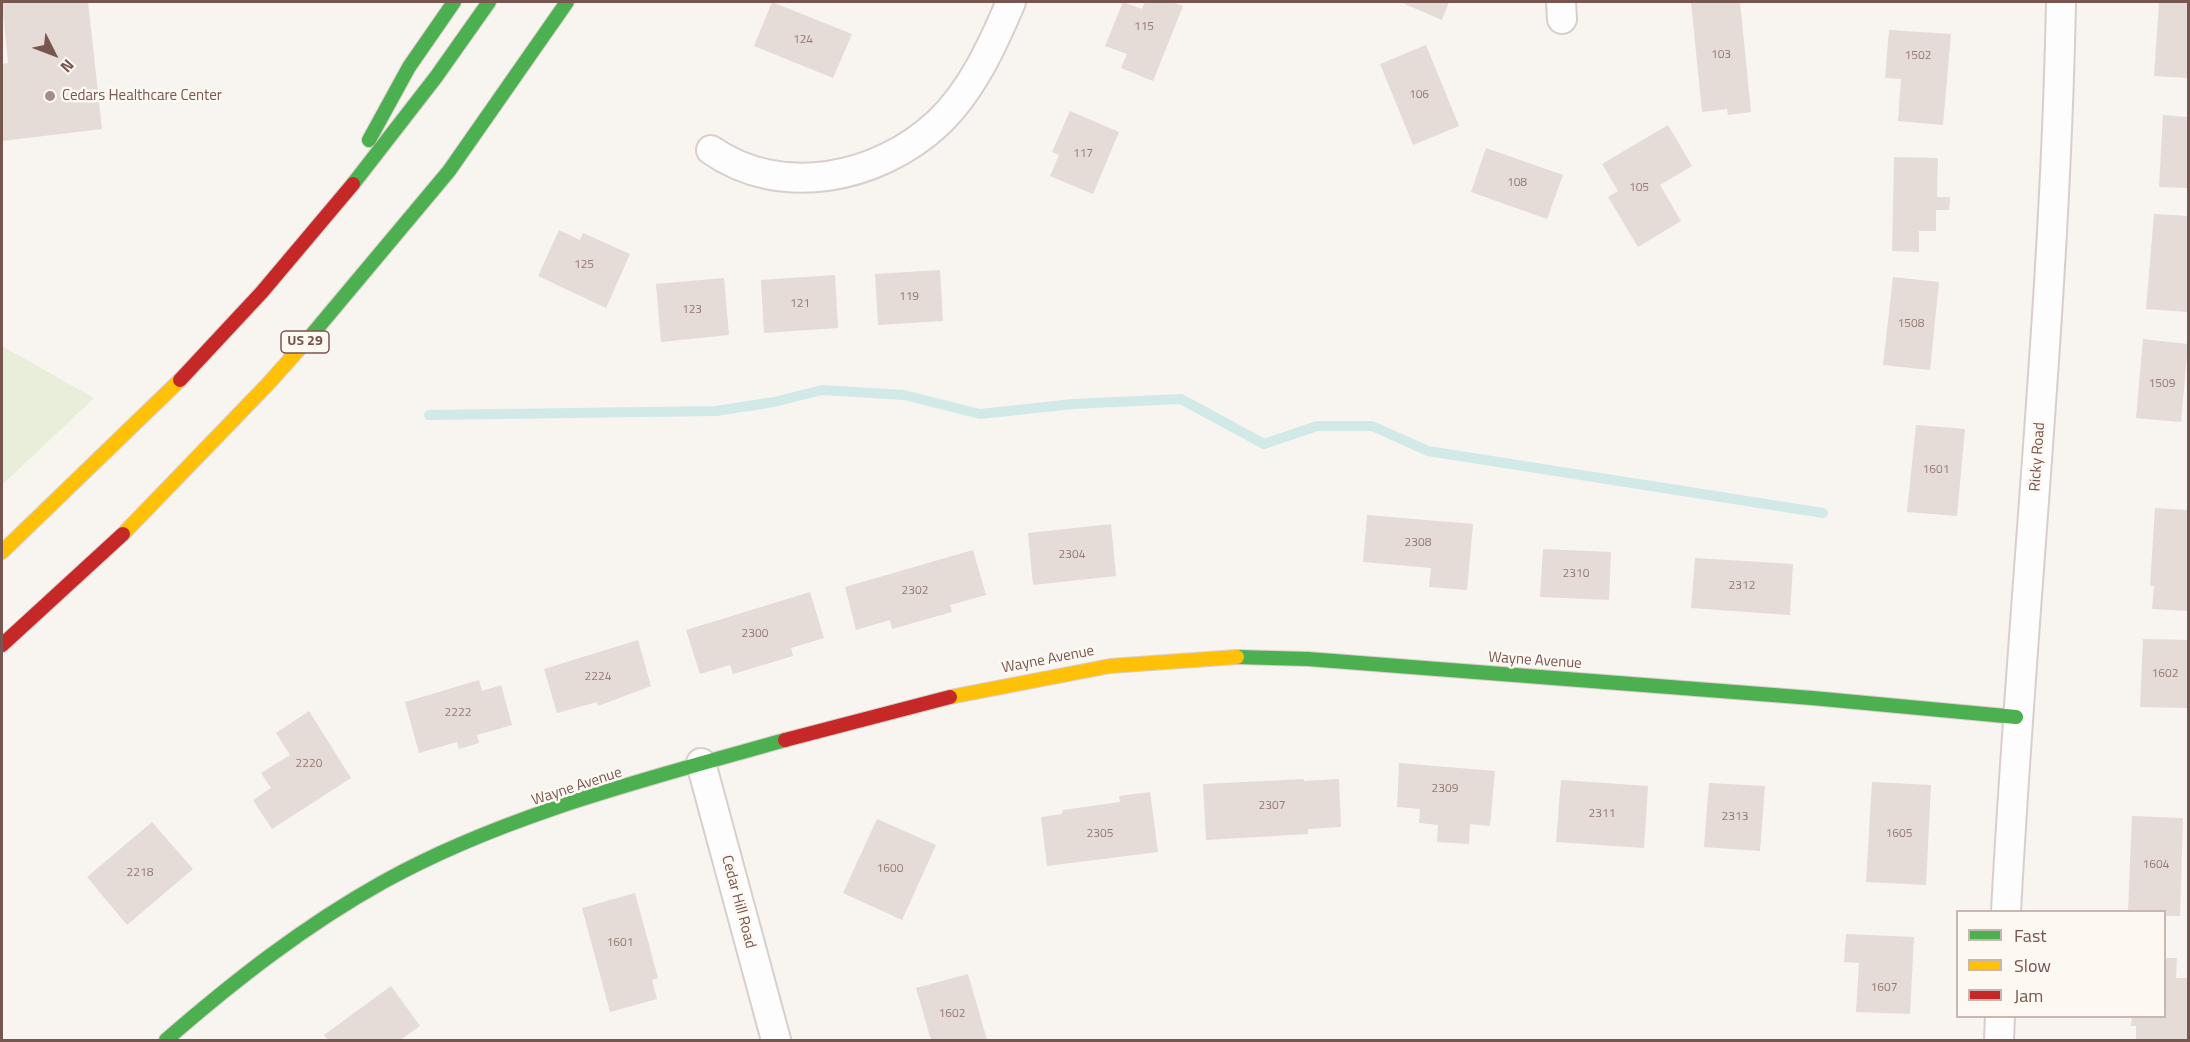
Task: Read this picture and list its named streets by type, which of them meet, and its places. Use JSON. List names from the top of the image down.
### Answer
{
  "streets": {
    "main road": ["US 29", "Wayne Avenue"],
    "street": ["Ricky Road", "Cedar Hill Road"]
  },
  "crossings": [
    ["Ricky Road", "Wayne Avenue"],
    ["Wayne Avenue", "Cedar Hill Road"]
  ],
  "places": ["Cedars Healthcare Center"],
  "house_numbers": [
    "115",
    "124",
    "103",
    "1502",
    "106",
    "117",
    "108",
    "105",
    "125",
    "119",
    "121",
    "123",
    "1508",
    "1509",
    "1601",
    "2308",
    "2304",
    "2310",
    "2312",
    "2302",
    "2300",
    "1602",
    "2224",
    "2222",
    "2220",
    "2309",
    "2307",
    "2311",
    "2313",
    "2305",
    "1605",
    "1604",
    "1600",
    "2218",
    "1601",
    "1607",
    "1602"
  ],
  "legend": ["Fast", "Slow", "Jam"],
  "north": "bottom right"
}
